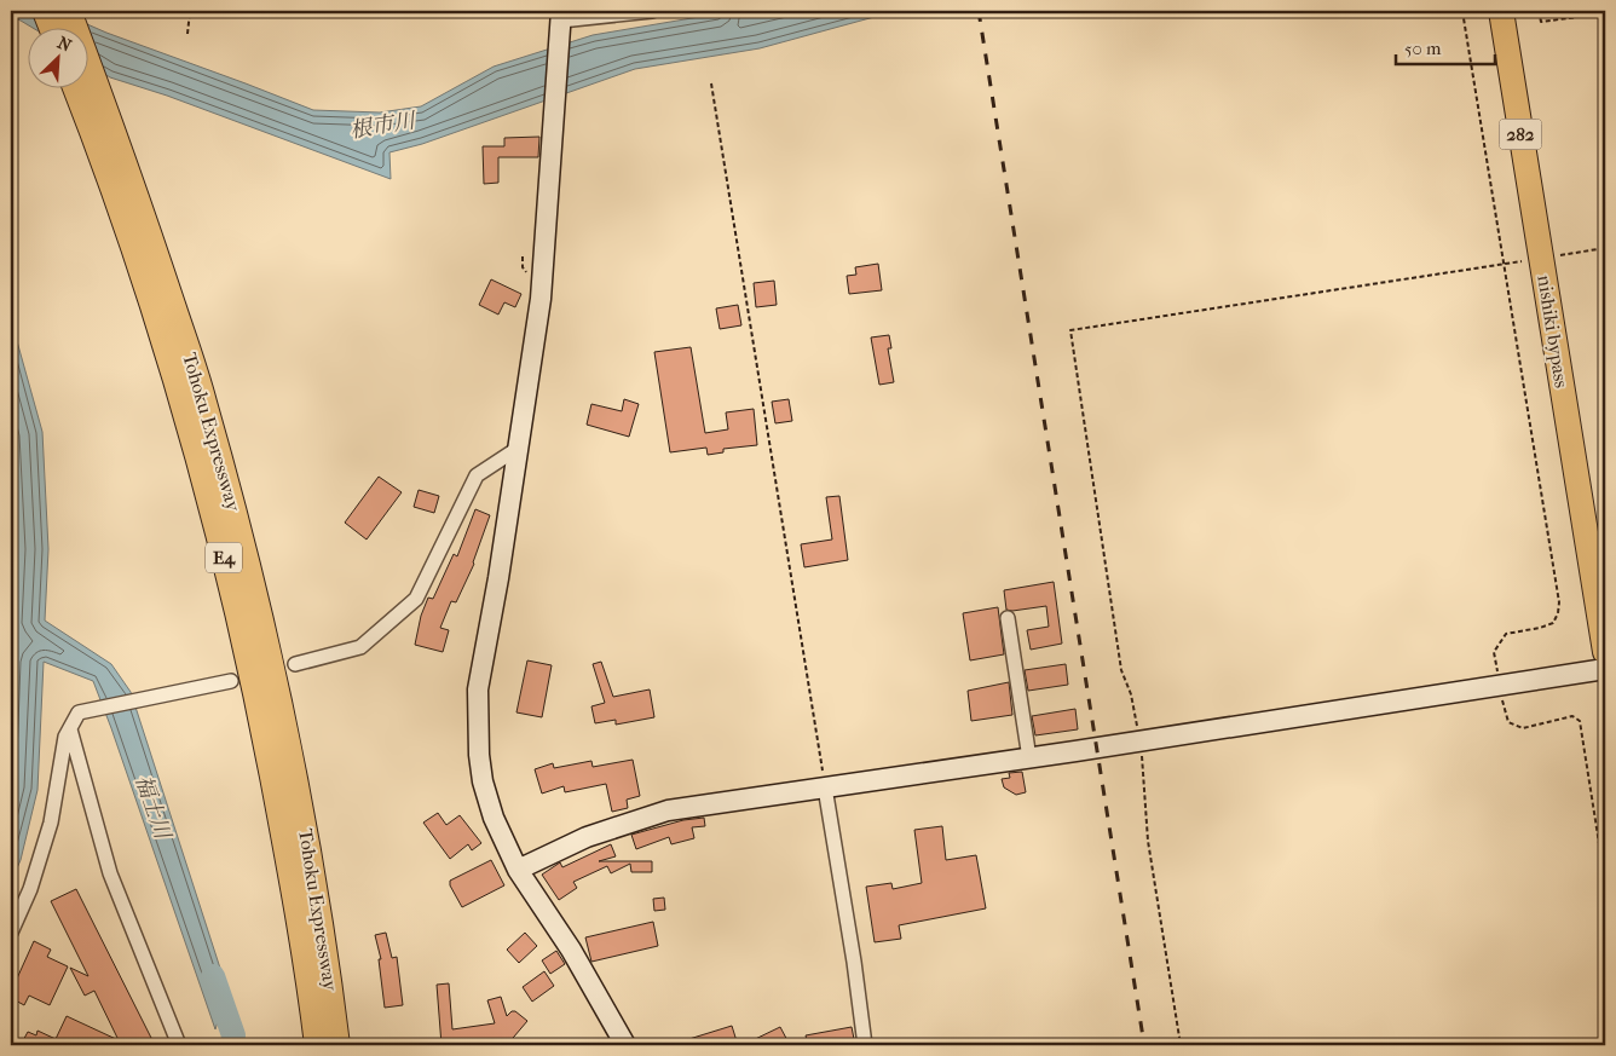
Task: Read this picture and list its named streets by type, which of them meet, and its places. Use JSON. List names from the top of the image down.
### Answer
{
  "streets": {
    "highway": [
      "282",
      "nishiki bypass",
      "Tohoku Expressway",
      "E4"
    ]
  },
  "water": ["根市川", "福士川"],
  "scale_bar": "50 m",
  "north": "top right"
}
